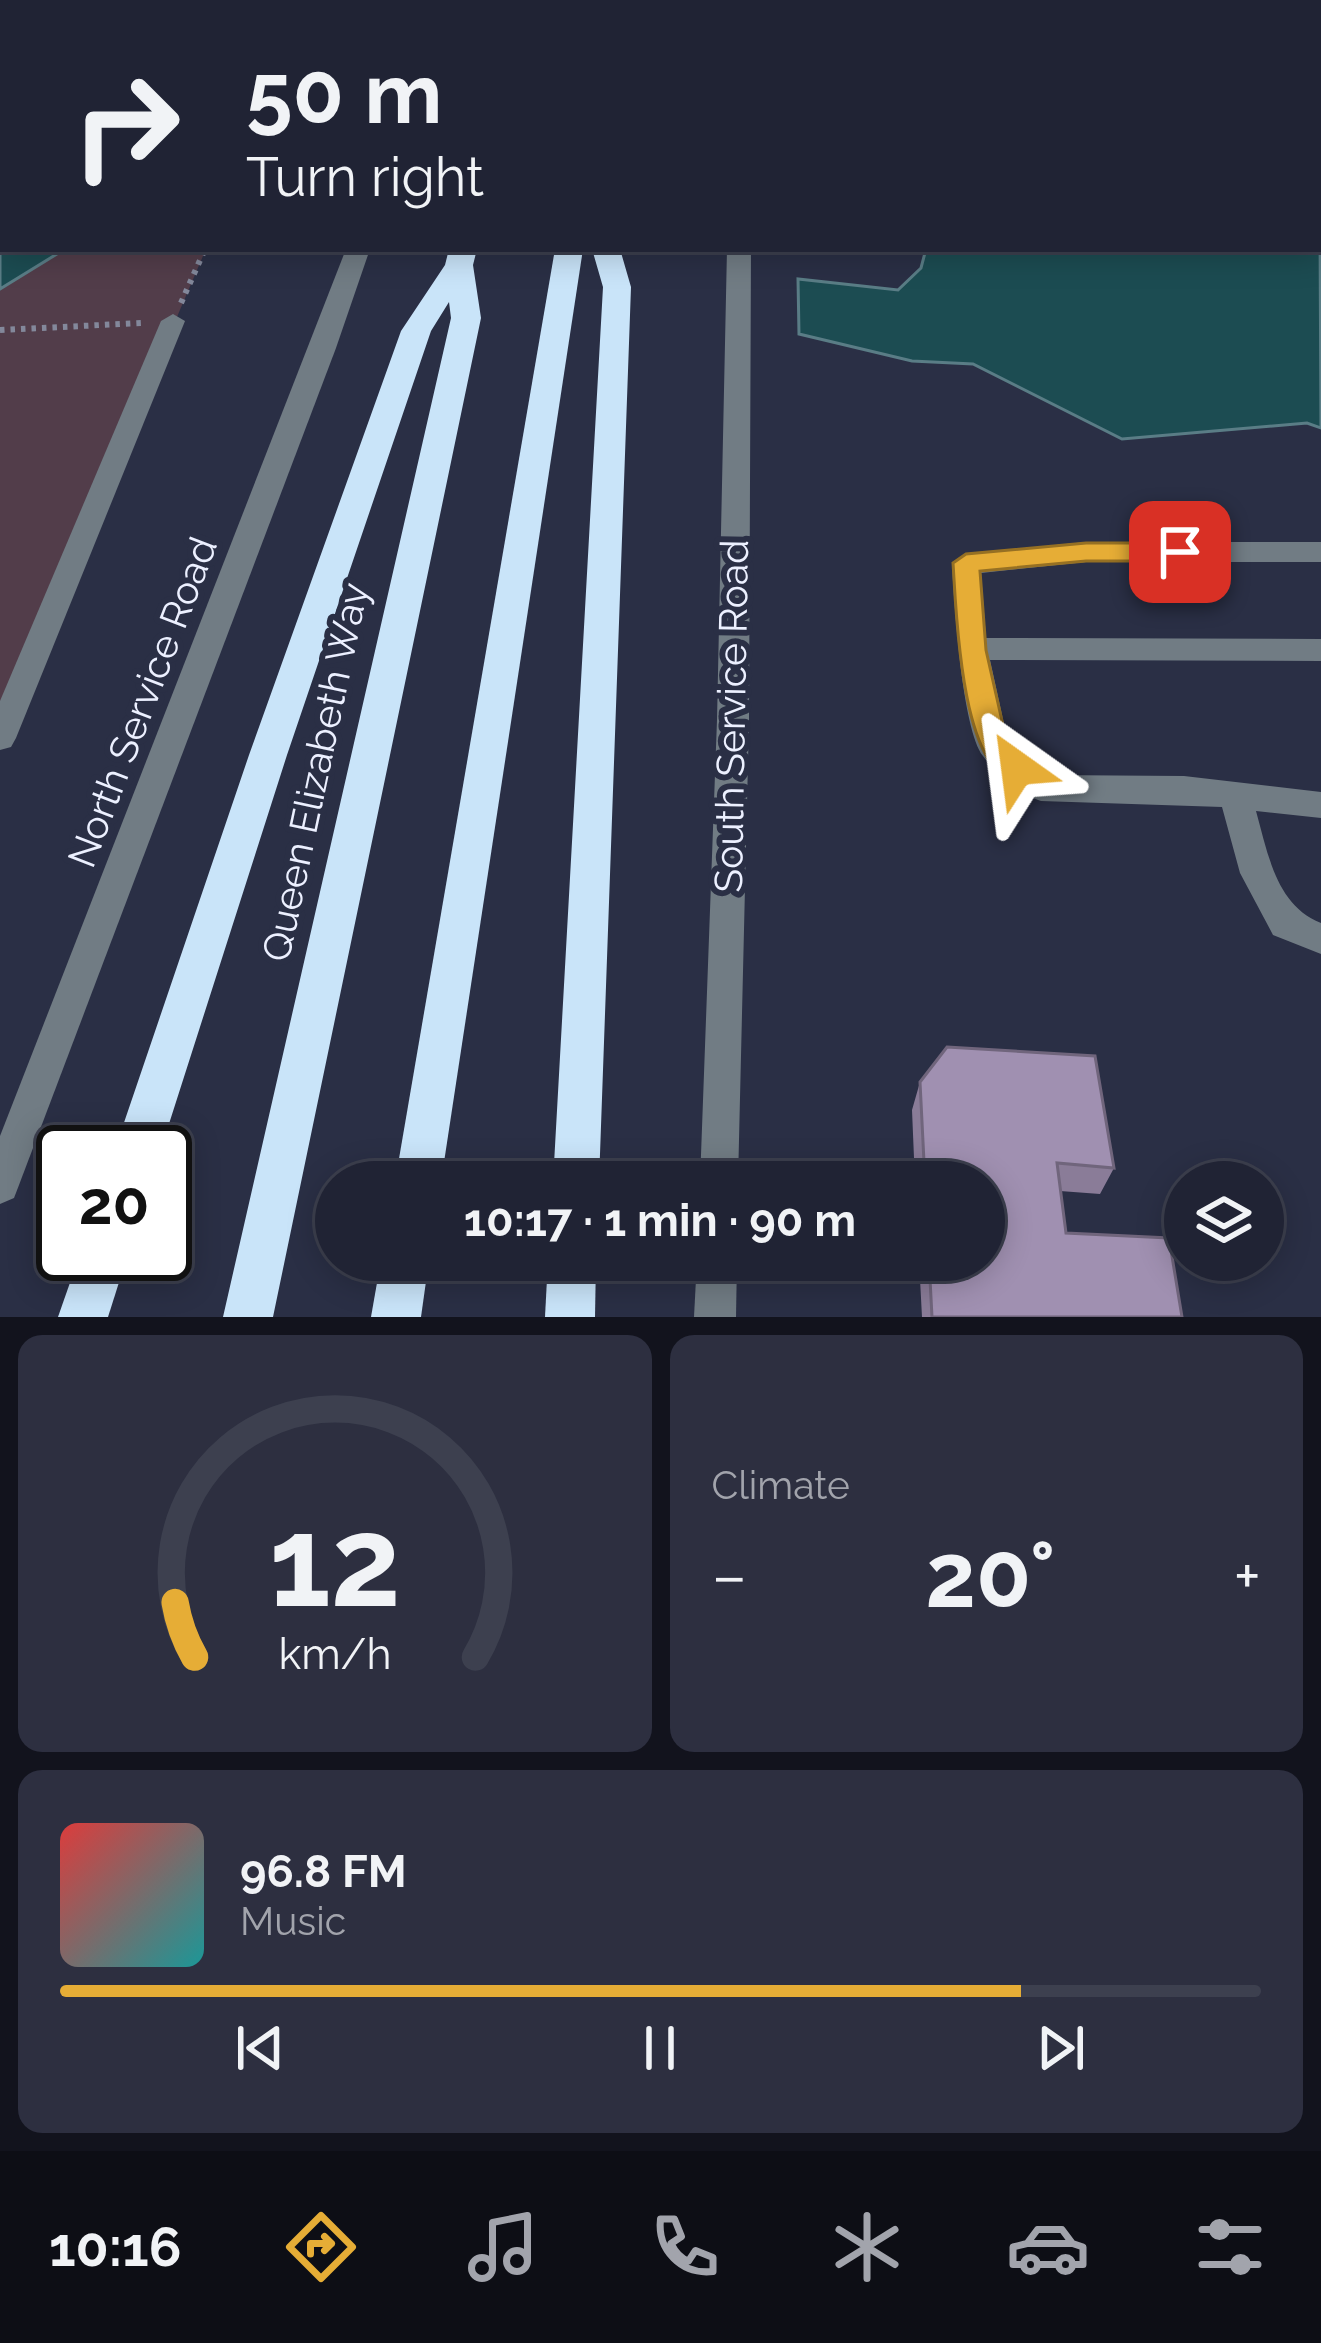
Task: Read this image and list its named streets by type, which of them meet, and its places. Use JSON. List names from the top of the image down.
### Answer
{
  "streets": {
    "highway": ["Queen Elizabeth Way"],
    "street": ["North Service Road", "South Service Road"]
  },
  "page": {
    "turn": ["50 m", "Turn right"],
    "limit": "20",
    "trip": "10:17 · 1 min · 90 m",
    "tile": "Climate",
    "heat": ["−", "20°", "+"],
    "song": ["96.8 FM", "Music"],
    "tabs": "10:16",
    "gauge": ["12", "km/h"]
  }
}
